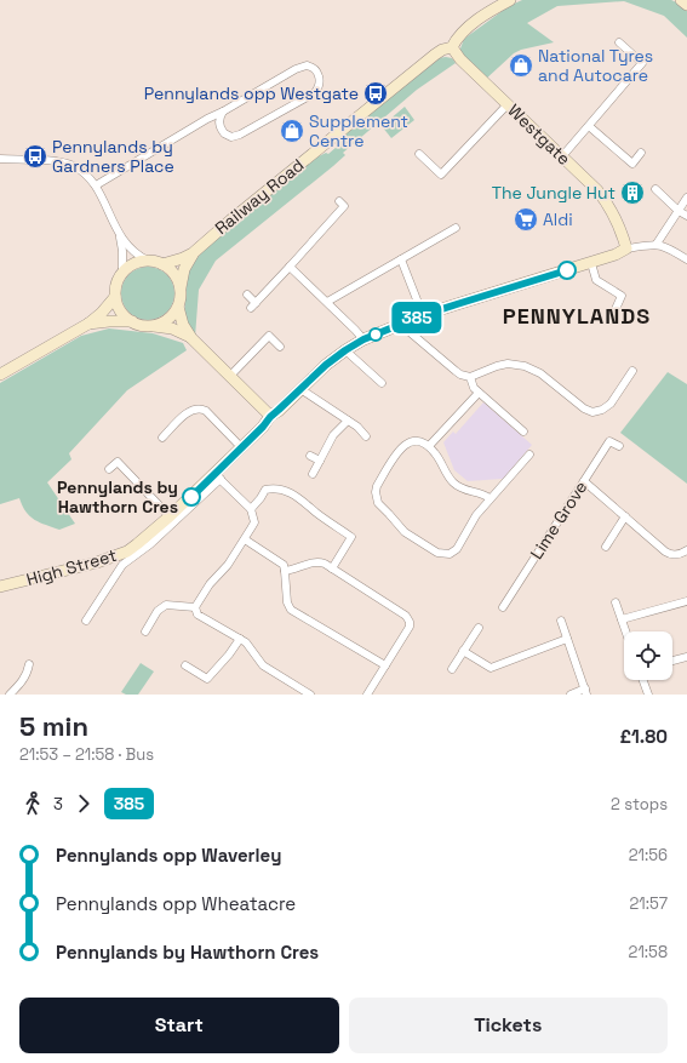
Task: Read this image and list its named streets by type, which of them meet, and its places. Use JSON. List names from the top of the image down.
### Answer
{
  "streets": {
    "street": [
      "Westgate",
      "Railway Road",
      "Lime Grove",
      "High Street"
    ]
  },
  "crossings": [
    ["Westgate", "Railway Road"],
    ["Westgate", "High Street"]
  ],
  "districts": ["PENNYLANDS"],
  "places": {
    "shop": ["National Tyres and Autocare", "Supplement Centre"],
    "bus stop": ["Pennylands opp Westgate", "Pennylands by Gardners Place"],
    "building": ["The Jungle Hut"],
    "supermarket": ["Aldi"],
    "other": ["Pennylands by Hawthorn Cres"]
  },
  "lines": ["bus line 385"],
  "page": {
    "on_map": "385",
    "heading": ["5 min", "21:53 – 21:58 · Bus", "£1.80"],
    "legs": ["3", "385", "2 stops"],
    "list": [
      {
        "name": "Pennylands opp Waverley",
        "value": "21:56"
      },
      {
        "name": "Pennylands opp Wheatacre",
        "value": "21:57"
      },
      {
        "name": "Pennylands by Hawthorn Cres",
        "value": "21:58"
      }
    ],
    "buttons": ["Start", "Tickets"]
  }
}
